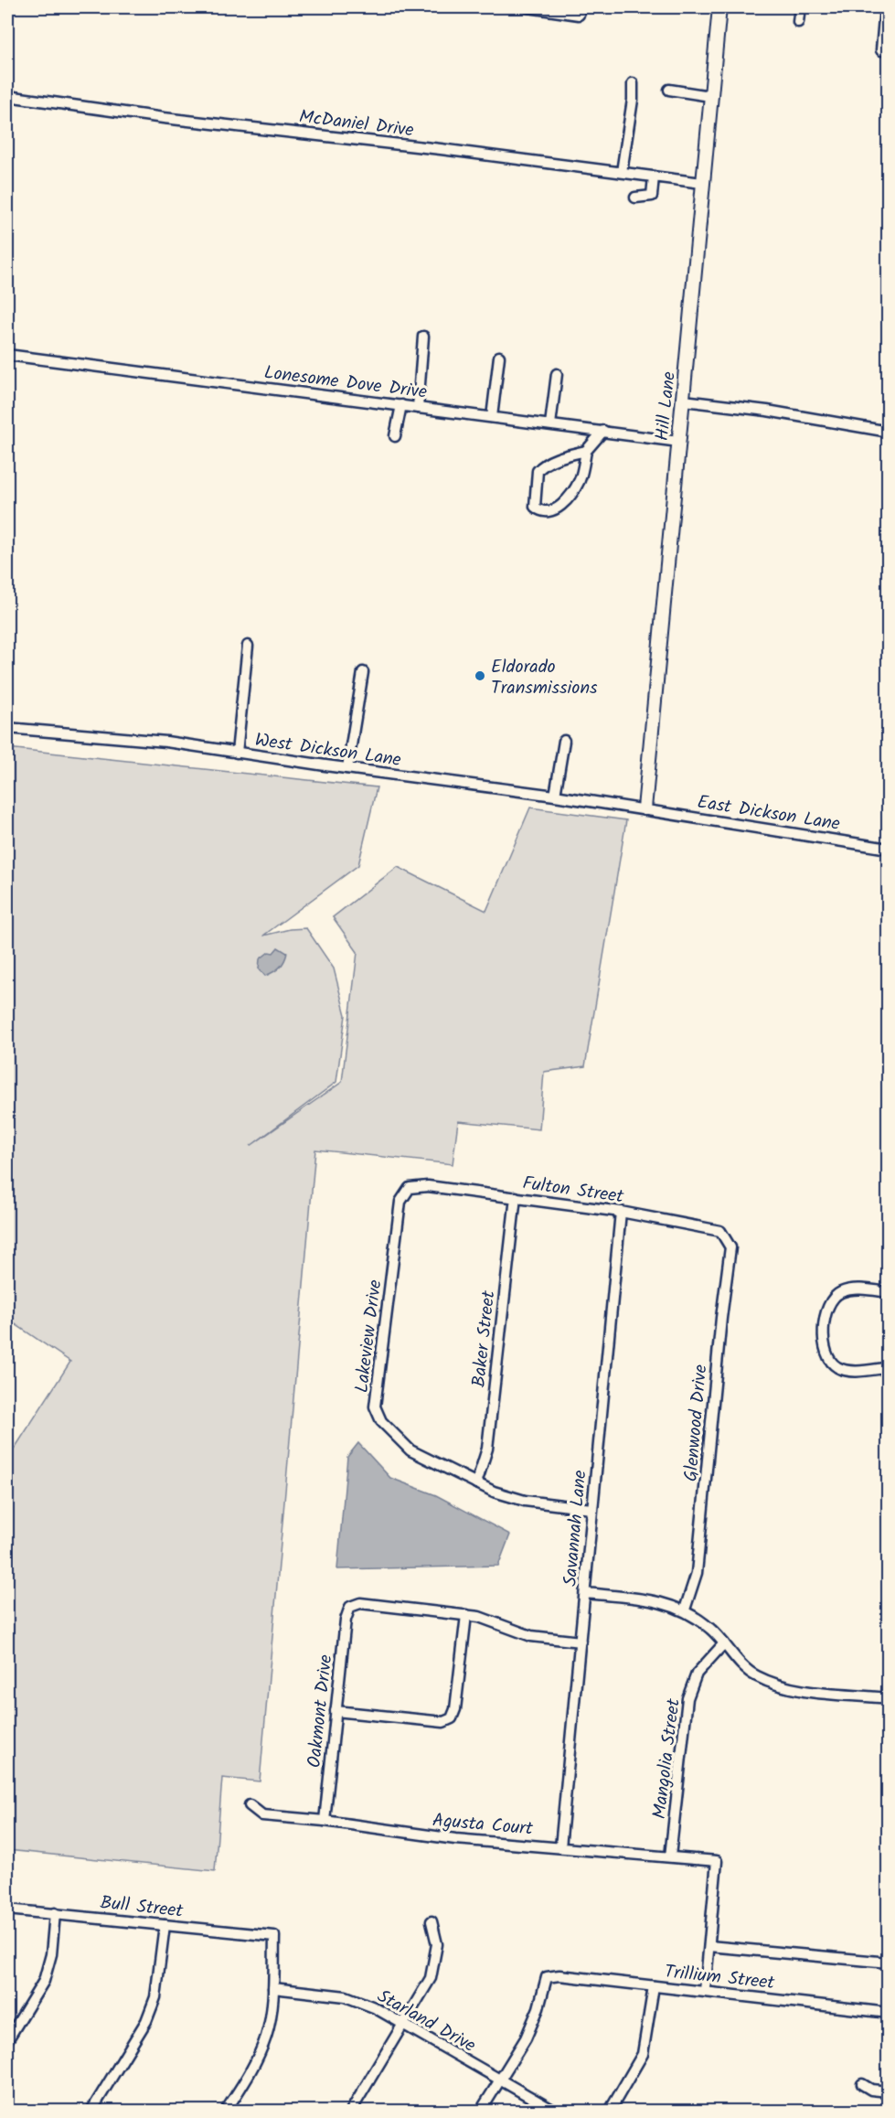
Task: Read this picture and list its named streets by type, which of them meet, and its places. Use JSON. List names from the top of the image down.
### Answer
{
  "streets": {
    "street": [
      "McDaniel Drive",
      "Lonesome Dove Drive",
      "Hill Lane",
      "West Dickson Lane",
      "East Dickson Lane",
      "Fulton Street",
      "Lakeview Drive",
      "Baker Street",
      "Glenwood Drive",
      "Savannah Lane",
      "Oakmont Drive",
      "Mangolia Street",
      "Agusta Court",
      "Bull Street",
      "Trillium Street",
      "Starland Drive"
    ]
  },
  "crossings": [
    ["McDaniel Drive", "Hill Lane"],
    ["Lonesome Dove Drive", "Hill Lane"],
    ["Hill Lane", "West Dickson Lane"],
    ["Hill Lane", "East Dickson Lane"],
    ["West Dickson Lane", "East Dickson Lane"],
    ["Fulton Street", "Lakeview Drive"],
    ["Fulton Street", "Baker Street"],
    ["Fulton Street", "Glenwood Drive"],
    ["Fulton Street", "Savannah Lane"],
    ["Lakeview Drive", "Baker Street"],
    ["Lakeview Drive", "Savannah Lane"],
    ["Savannah Lane", "Agusta Court"],
    ["Oakmont Drive", "Agusta Court"],
    ["Mangolia Street", "Agusta Court"],
    ["Bull Street", "Starland Drive"],
    ["Trillium Street", "Starland Drive"]
  ],
  "places": ["Eldorado Transmissions"]
}
